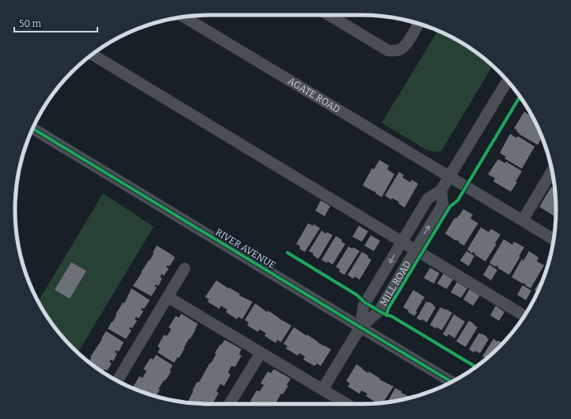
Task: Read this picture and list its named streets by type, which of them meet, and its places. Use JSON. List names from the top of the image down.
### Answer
{
  "streets": {
    "street": ["AGATE ROAD", "RIVER AVENUE", "MILL ROAD"]
  },
  "crossings": [
    ["AGATE ROAD", "MILL ROAD"],
    ["RIVER AVENUE", "MILL ROAD"]
  ],
  "scale_bar": "50 m"
}
